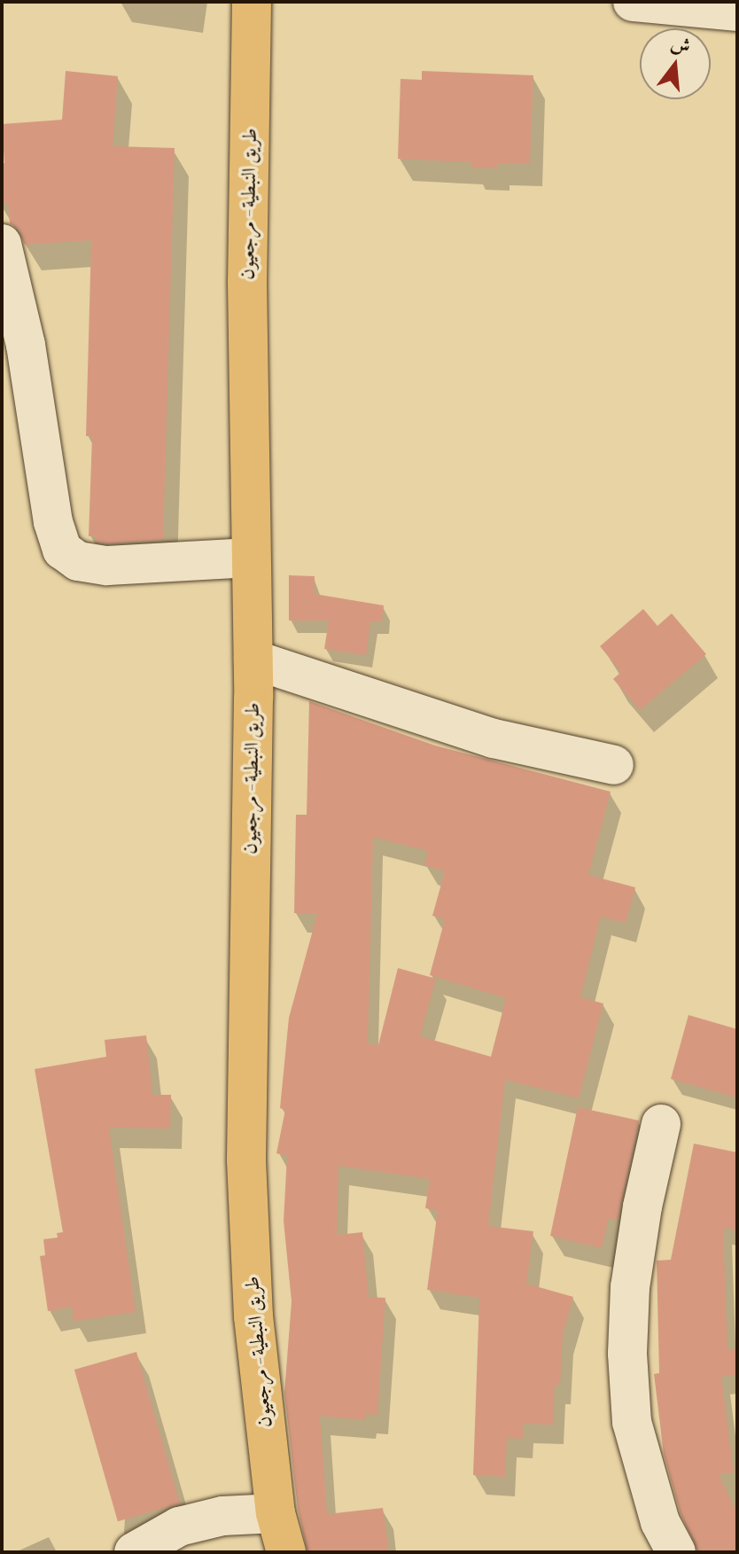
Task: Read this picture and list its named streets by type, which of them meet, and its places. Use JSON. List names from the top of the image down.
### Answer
{
  "streets": {
    "main road": ["طريق النبطية - مرجعيون"]
  },
  "north": "top"
}
